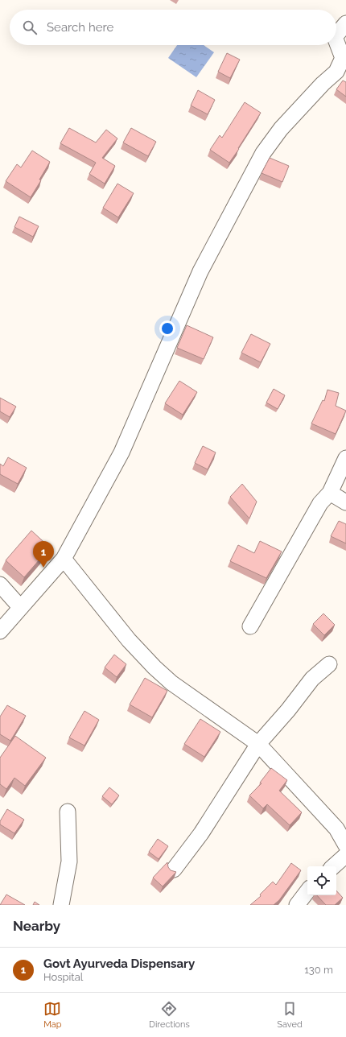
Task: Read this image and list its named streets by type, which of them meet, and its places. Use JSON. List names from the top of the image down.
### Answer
{
  "page": {
    "search": "Search here",
    "pins": "1",
    "heading": "Nearby",
    "list": [
      {
        "mark": "1",
        "name": "Govt Ayurveda Dispensary",
        "note": "Hospital",
        "value": "130 m"
      }
    ],
    "nav": ["Map", "Directions", "Saved"]
  }
}
